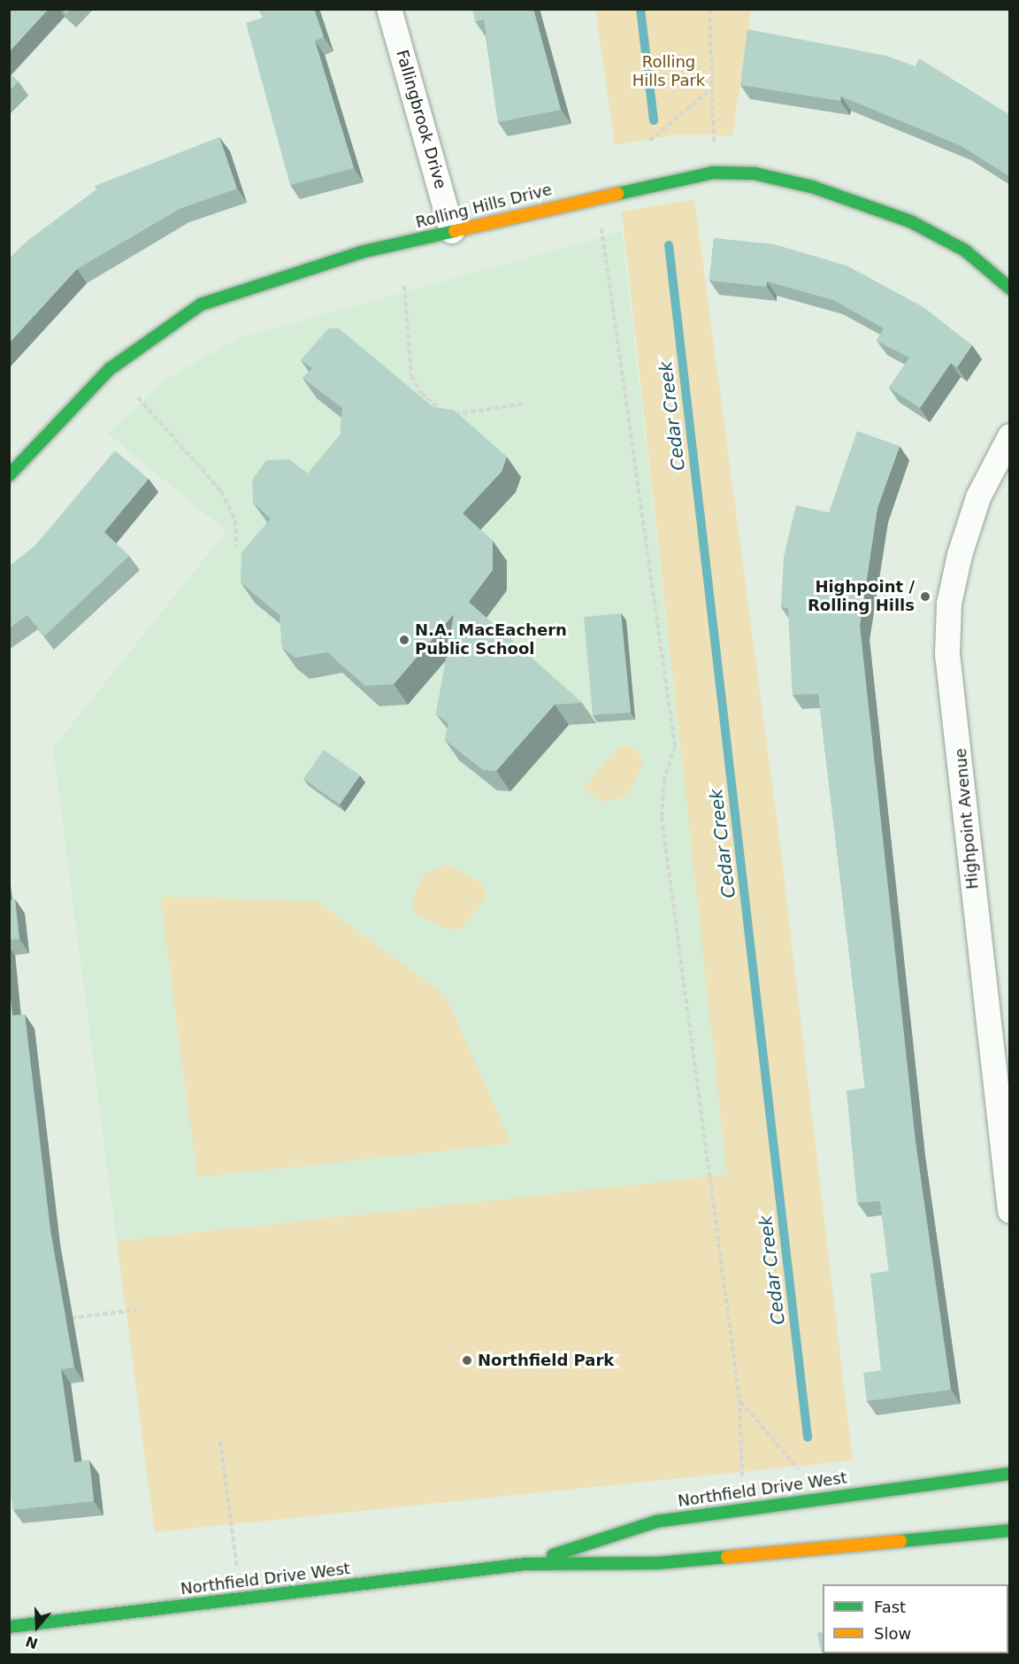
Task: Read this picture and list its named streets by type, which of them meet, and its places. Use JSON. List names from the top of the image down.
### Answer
{
  "streets": {
    "main road": ["Rolling Hills Drive", "Northfield Drive West"],
    "street": ["Fallingbrook Drive", "Highpoint Avenue"]
  },
  "crossings": [
    ["Fallingbrook Drive", "Rolling Hills Drive"]
  ],
  "water": ["Cedar Creek"],
  "parks": ["Rolling Hills Park"],
  "places": ["Highpoint / Rolling Hills", "N.A. MacEachern Public School", "Northfield Park"],
  "legend": ["Fast", "Slow"],
  "north": "bottom"
}
